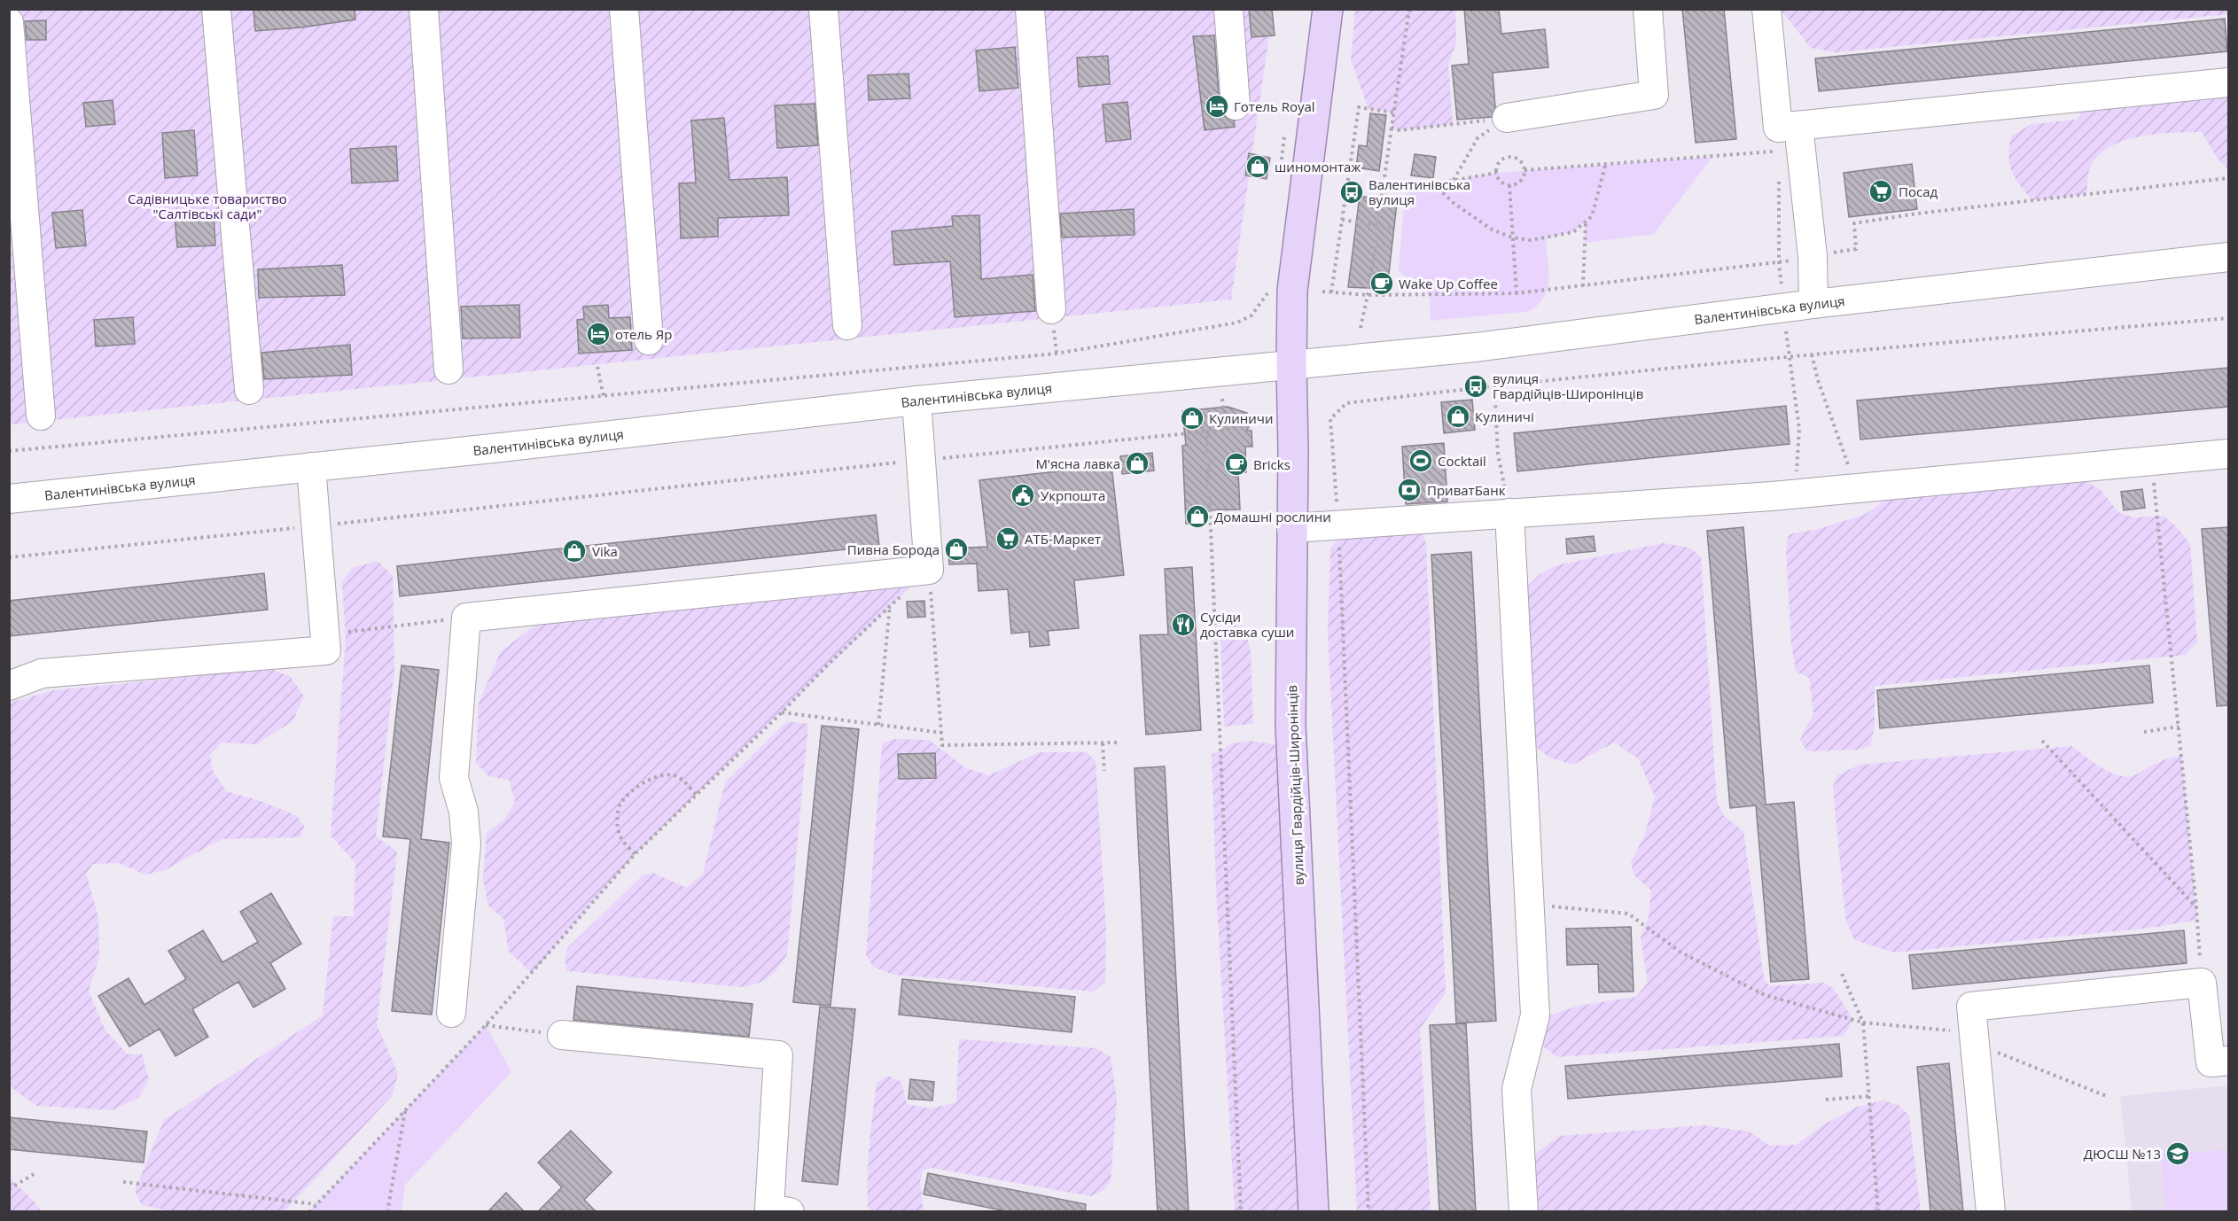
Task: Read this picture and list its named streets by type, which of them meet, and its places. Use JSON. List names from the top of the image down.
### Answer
{
  "streets": {
    "main road": ["вулиця Гвардійців-Широнінців"],
    "street": ["Валентинівська вулиця"]
  },
  "crossings": [
    ["Валентинівська вулиця", "вулиця Гвардійців-Широнінців"]
  ],
  "parks": ["Садівницьке товариство \"Салтівські сади\""],
  "places": {
    "hotel": ["Готель Royal", "отель Яр"],
    "shop": [
      "шиномонтаж",
      "Кулиничі",
      "Кулиничи",
      "М'ясна лавка",
      "Домашні рослини",
      "Пивна Борода",
      "Vika"
    ],
    "supermarket": ["Посад", "АТБ-Маркет"],
    "bus stop": ["Валентинівська вулиця", "вулиця Гвардійців-Широнінців"],
    "cafe": ["Wake Up Coffee", "Bricks"],
    "sports": ["Cocktail"],
    "bank": ["ПриватБанк"],
    "public building": ["Укрпошта"],
    "restaurant": ["Сусіди доставка суши"],
    "school or university": ["ДЮСШ №13"]
  }
}
